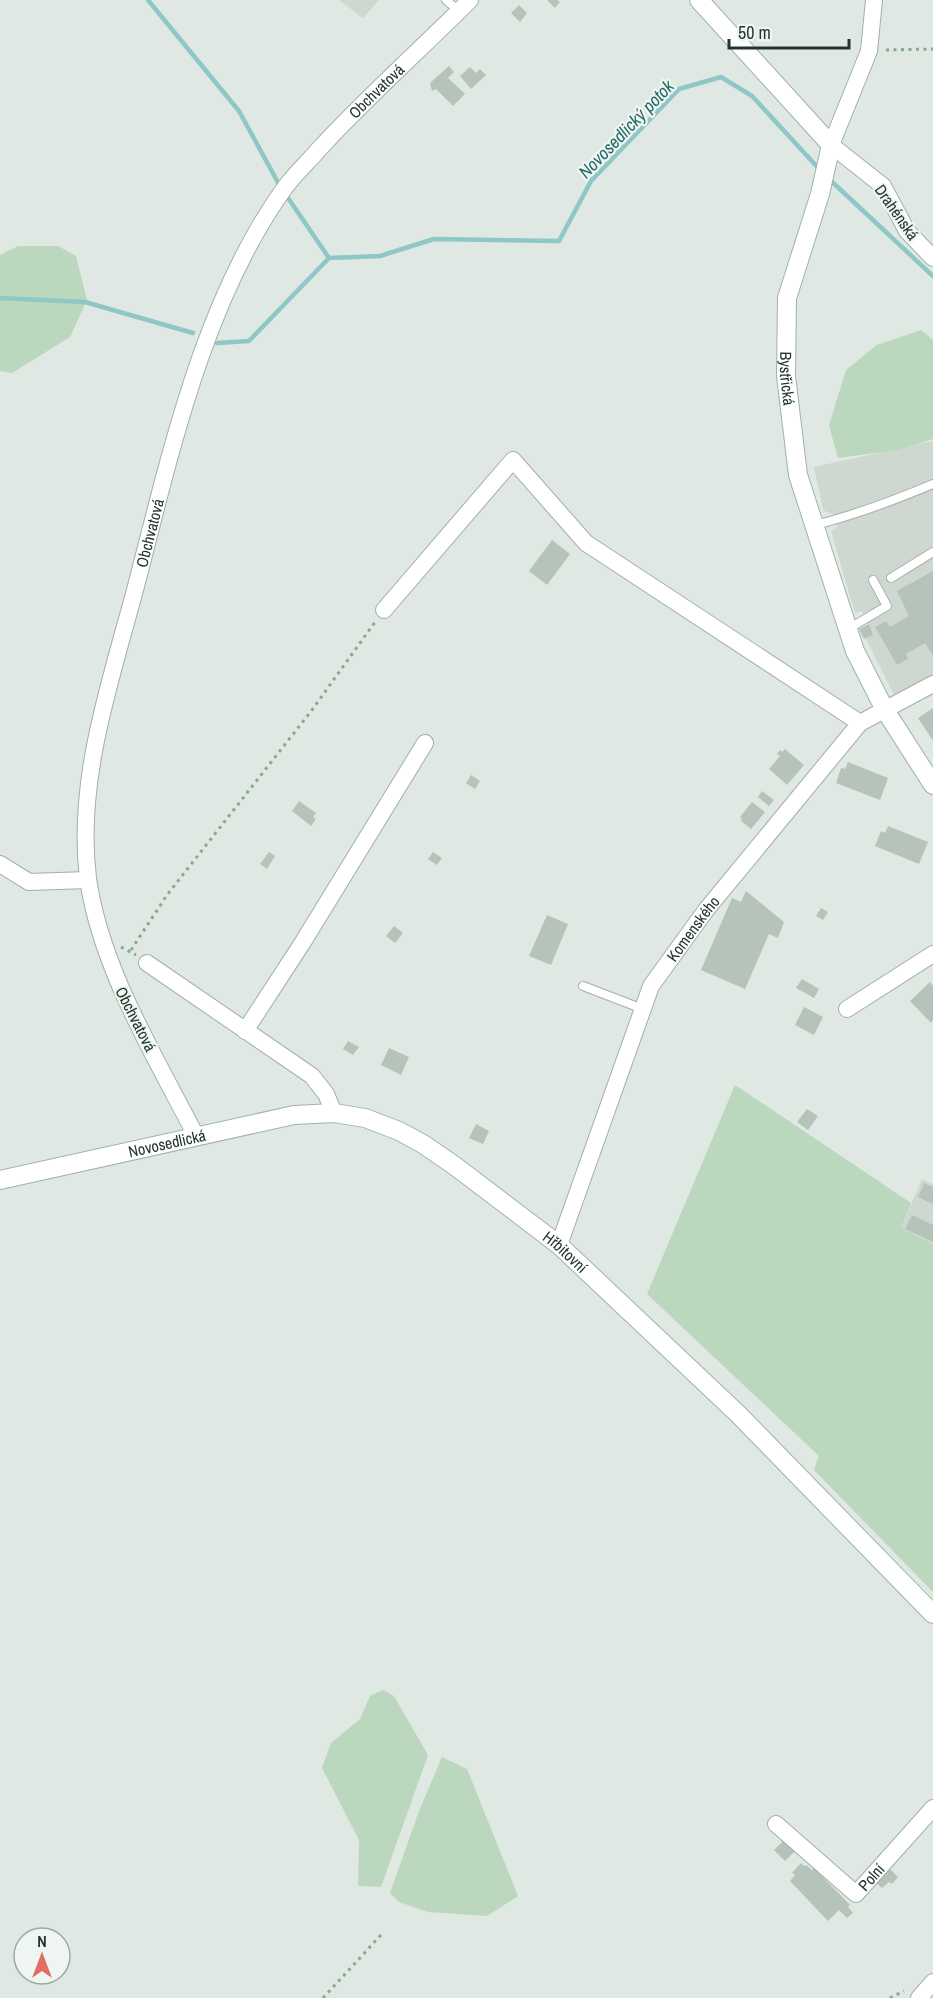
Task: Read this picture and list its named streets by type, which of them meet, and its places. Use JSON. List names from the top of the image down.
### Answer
{
  "streets": {
    "street": [
      "Obchvatová",
      "Drahénská",
      "Bystřická",
      "Komenského",
      "Novosedlická",
      "Hřbitovní",
      "Polní"
    ]
  },
  "crossings": [
    ["Obchvatová", "Novosedlická"],
    ["Drahénská", "Bystřická"],
    ["Bystřická", "Komenského"],
    ["Komenského", "Hřbitovní"],
    ["Novosedlická", "Hřbitovní"]
  ],
  "water": ["Novosedlický potok"],
  "scale_bar": "50 m",
  "north": "top"
}
